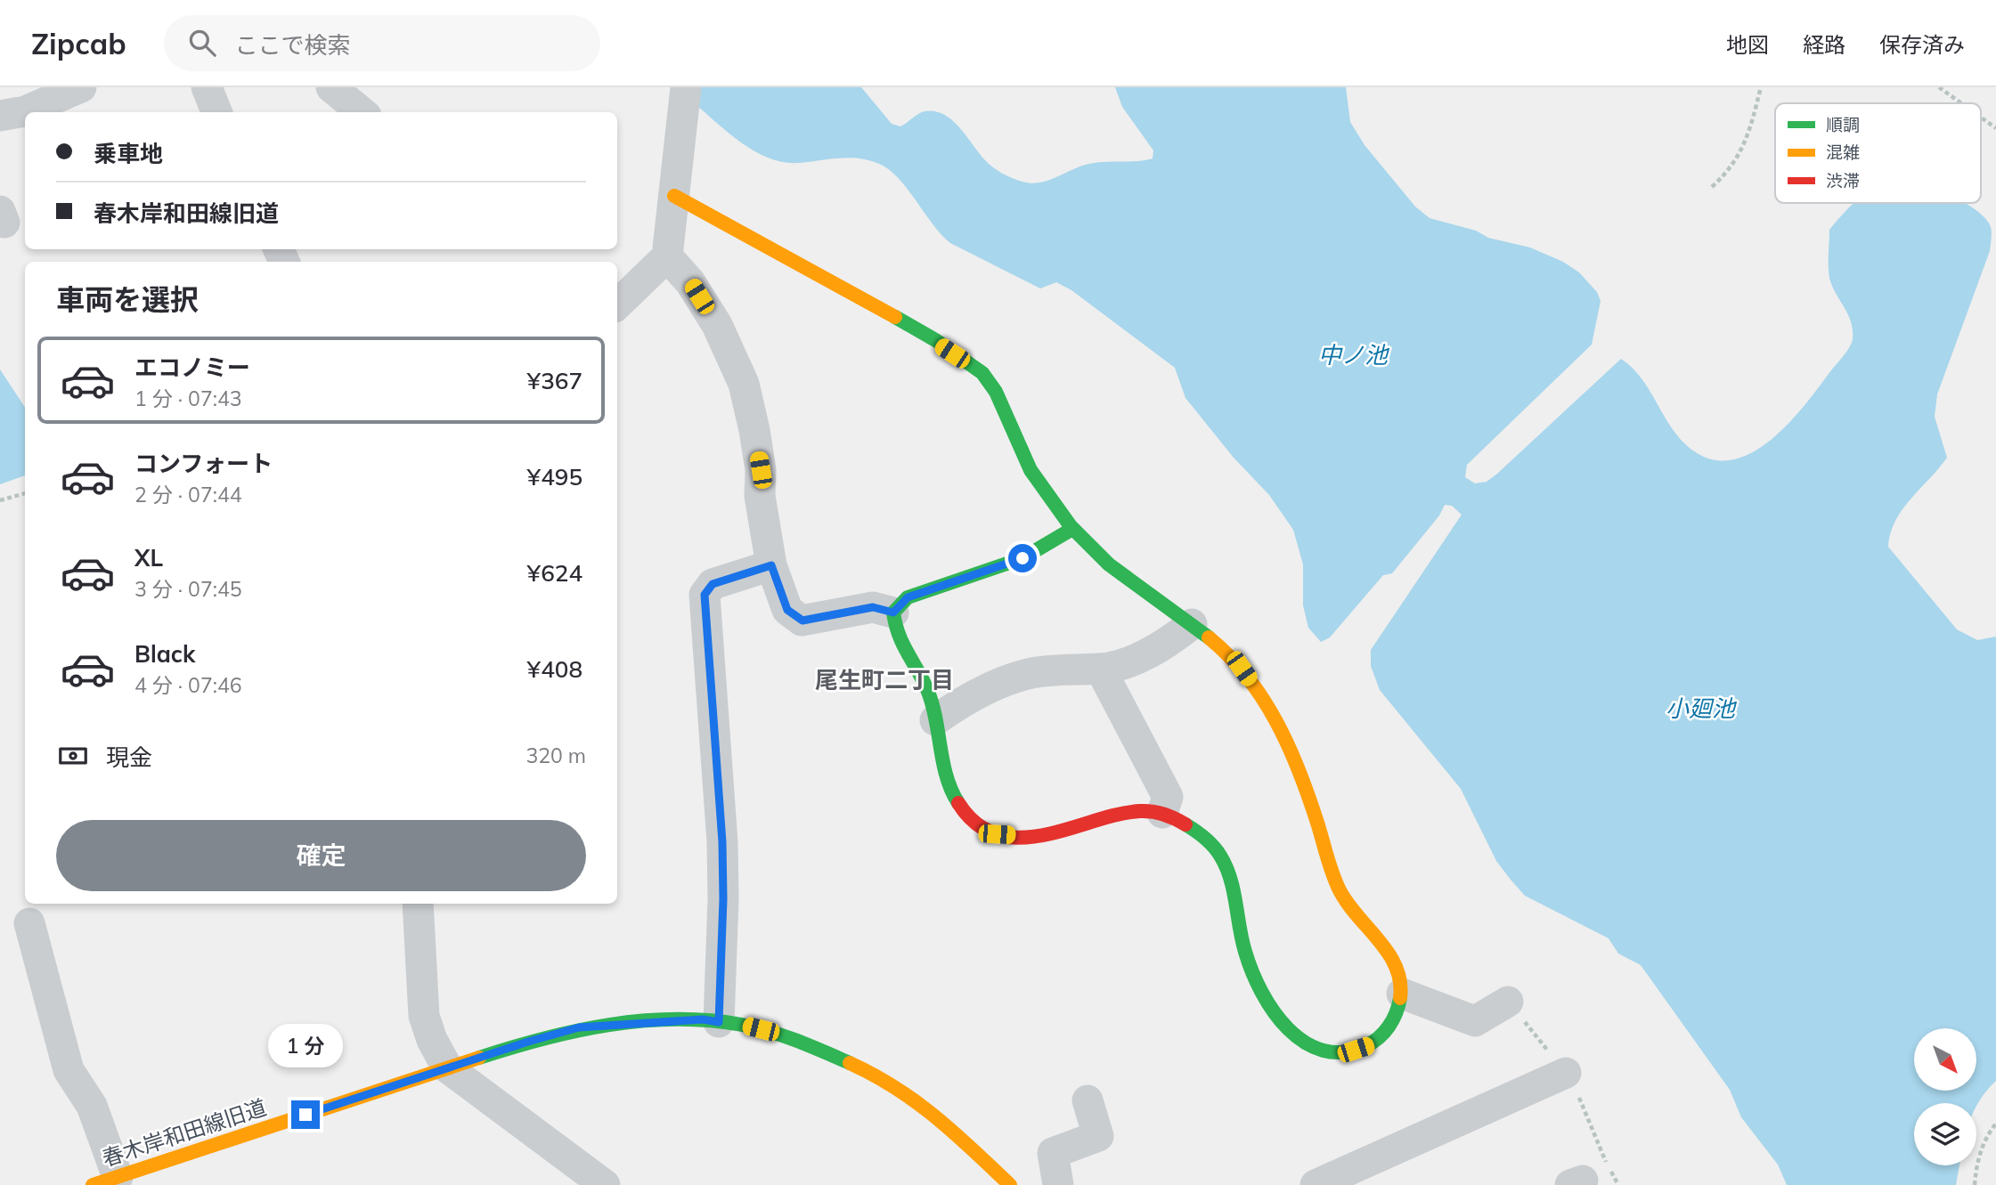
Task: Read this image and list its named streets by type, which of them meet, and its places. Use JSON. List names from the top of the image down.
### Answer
{
  "streets": {
    "street": ["春木岸和田線旧道"]
  },
  "districts": ["尾生町二丁目"],
  "water": ["中ノ池", "小廻池"],
  "legend": ["順調", "混雑", "渋滞"],
  "north": "bottom right",
  "page": {
    "header": "Zipcab",
    "search": "ここで検索",
    "nav": ["地図", "経路", "保存済み"],
    "banner": ["乗車地", "春木岸和田線旧道"],
    "heading": "車両を選択",
    "list": [
      {
        "name": "エコノミー",
        "note": "1 分 · 07:43",
        "value": "¥367"
      },
      {
        "name": "コンフォート",
        "note": "2 分 · 07:44",
        "value": "¥495"
      },
      {
        "name": "XL",
        "note": "3 分 · 07:45",
        "value": "¥624"
      },
      {
        "name": "Black",
        "note": "4 分 · 07:46",
        "value": "¥408"
      }
    ],
    "pay": ["現金", "320 m"],
    "buttons": "確定",
    "bubble": "1 分"
  }
}
